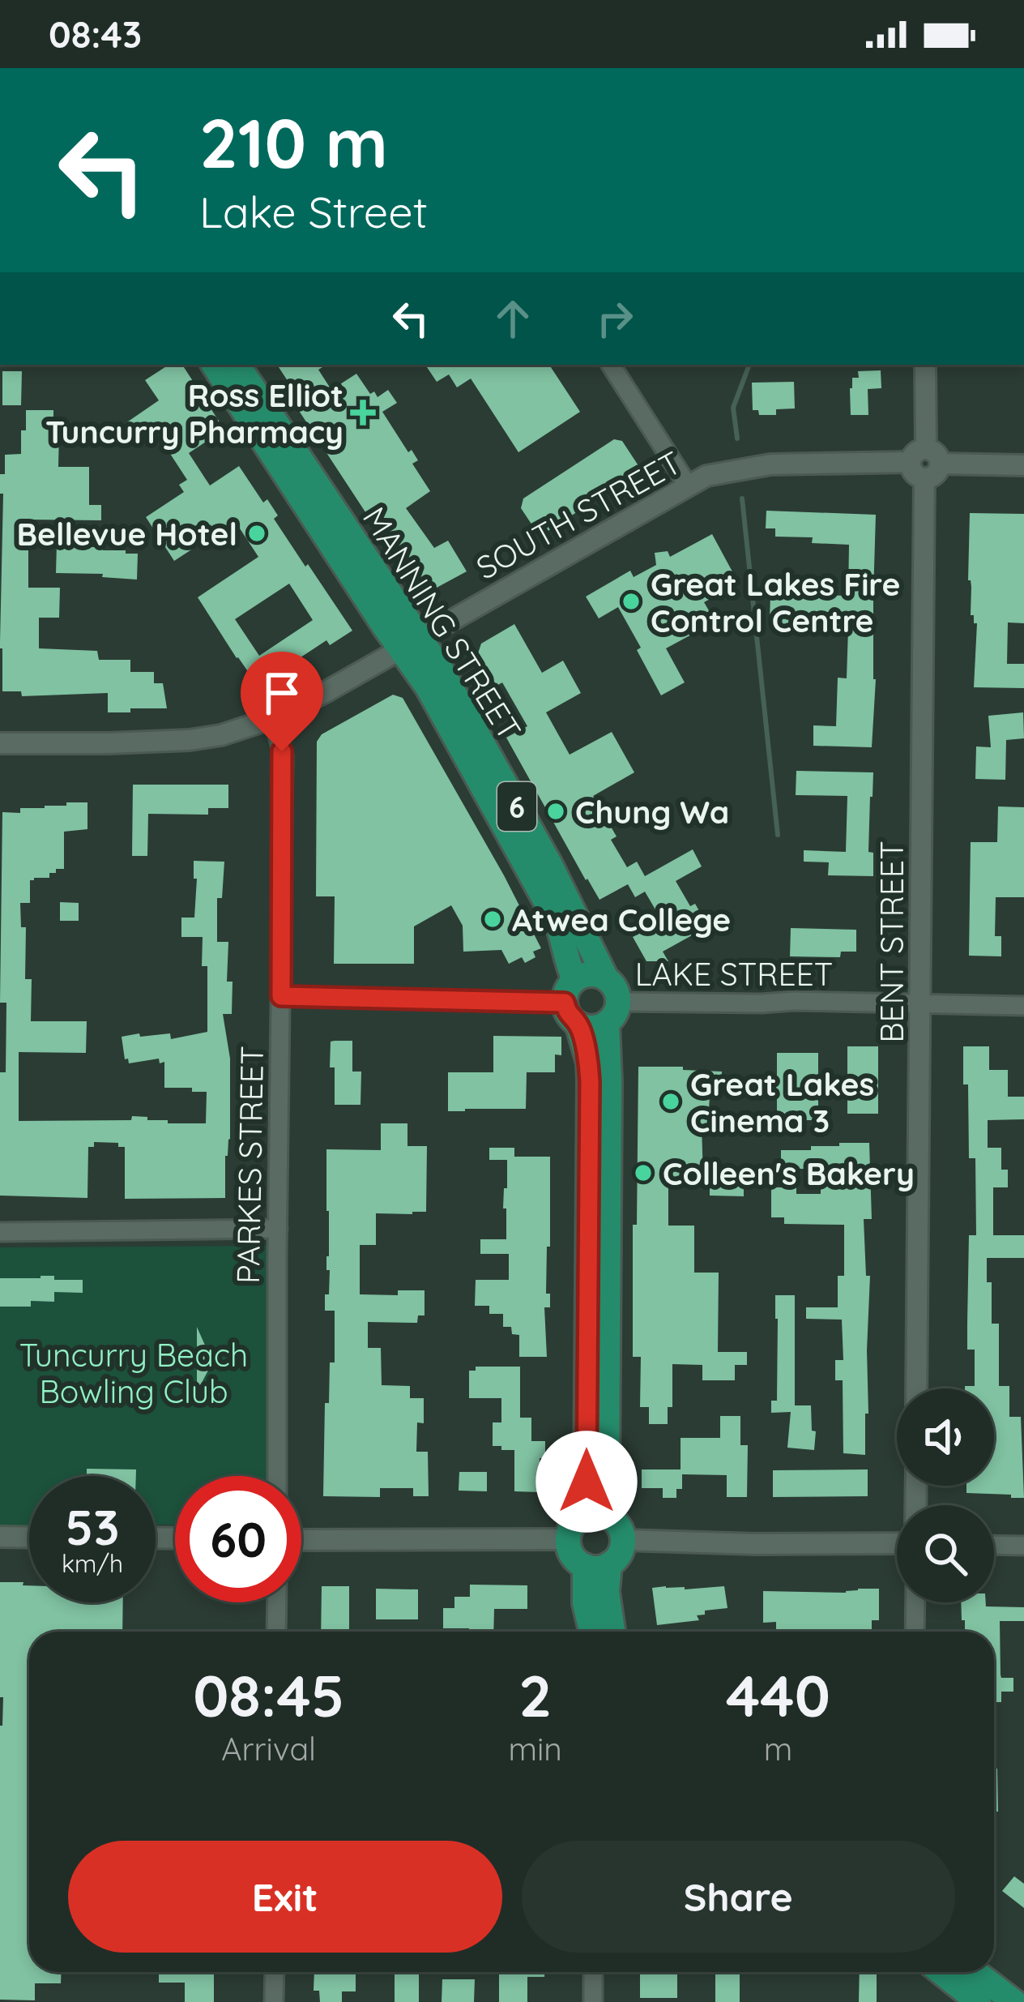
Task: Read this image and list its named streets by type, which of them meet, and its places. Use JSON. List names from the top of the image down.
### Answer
{
  "streets": {
    "main road": ["MANNING STREET", "6"],
    "street": [
      "SOUTH STREET",
      "BENT STREET",
      "LAKE STREET",
      "PARKES STREET"
    ]
  },
  "crossings": [
    ["SOUTH STREET", "MANNING STREET"],
    ["SOUTH STREET", "BENT STREET"],
    ["SOUTH STREET", "PARKES STREET"],
    ["MANNING STREET", "6"],
    ["MANNING STREET", "LAKE STREET"],
    ["6", "LAKE STREET"],
    ["BENT STREET", "LAKE STREET"]
  ],
  "parks": ["Tuncurry Beach Bowling Club"],
  "places": {
    "health": ["Ross Elliot Tuncurry Pharmacy"],
    "other": [
      "Bellevue Hotel",
      "Great Lakes Fire Control Centre",
      "Chung Wa",
      "Atwea College",
      "Great Lakes Cinema 3",
      "Colleen's Bakery"
    ]
  },
  "page": {
    "status": "08:43",
    "turn": ["210 m", "Lake Street"],
    "speed": "53 km/h",
    "limit": "60",
    "eta": [
      "08:45",
      "Arrival",
      "2",
      "min",
      "440",
      "m"
    ],
    "buttons": ["Exit", "Share"]
  }
}
